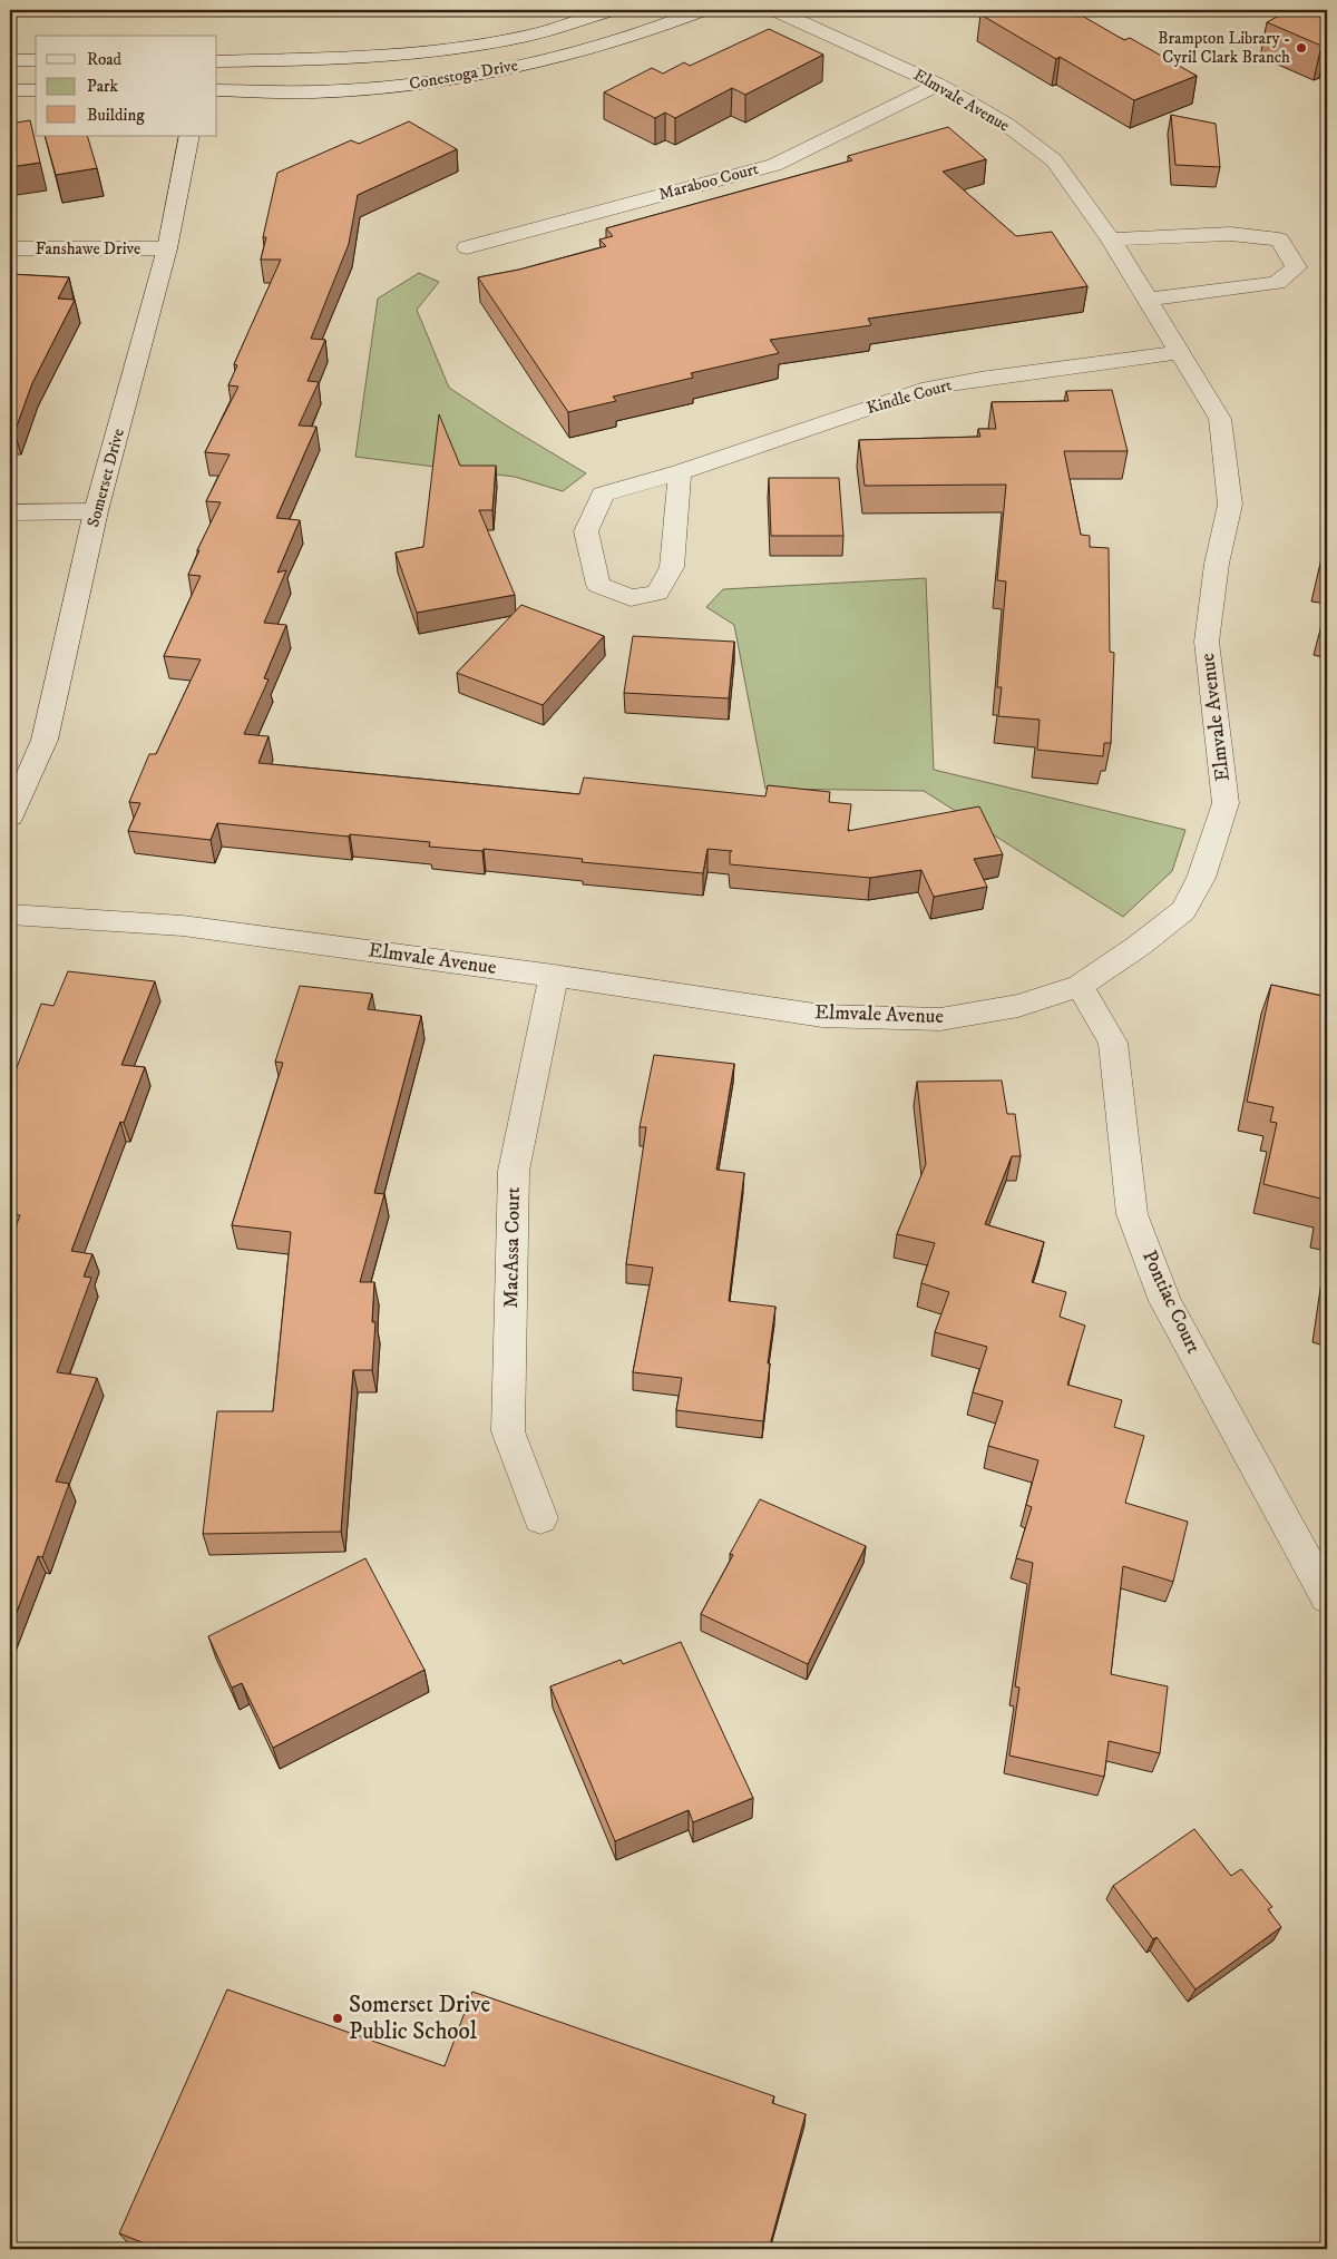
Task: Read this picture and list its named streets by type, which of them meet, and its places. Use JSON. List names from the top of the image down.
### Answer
{
  "streets": {
    "street": [
      "Conestoga Drive",
      "Elmvale Avenue",
      "Maraboo Court",
      "Fanshawe Drive",
      "Kindle Court",
      "Somerset Drive",
      "MacAssa Court",
      "Pontiac Court"
    ]
  },
  "crossings": [
    ["Elmvale Avenue", "Maraboo Court"],
    ["Elmvale Avenue", "Kindle Court"],
    ["Elmvale Avenue", "MacAssa Court"],
    ["Elmvale Avenue", "Pontiac Court"],
    ["Fanshawe Drive", "Somerset Drive"]
  ],
  "places": ["Brampton Library - Cyril Clark Branch", "Somerset Drive Public School"],
  "legend": ["Road", "Park", "Building"]
}
